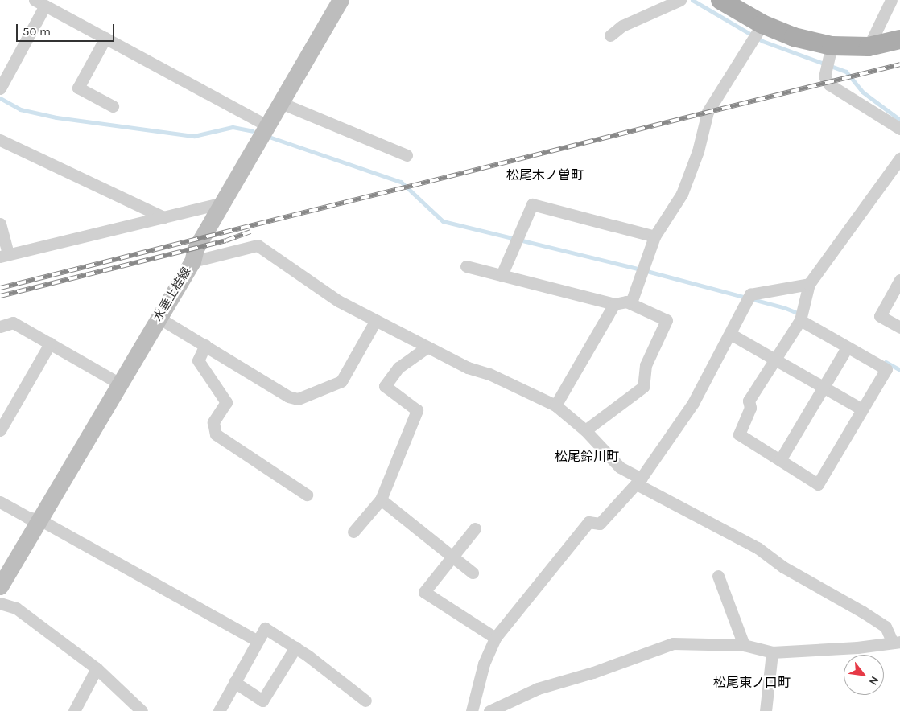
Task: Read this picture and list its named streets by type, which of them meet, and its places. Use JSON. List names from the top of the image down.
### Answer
{
  "streets": {
    "main road": ["水垂上桂線"]
  },
  "districts": ["松尾木ノ曽町", "松尾鈴川町", "松尾東ノ口町"],
  "scale_bar": "50 m",
  "north": "bottom right"
}
